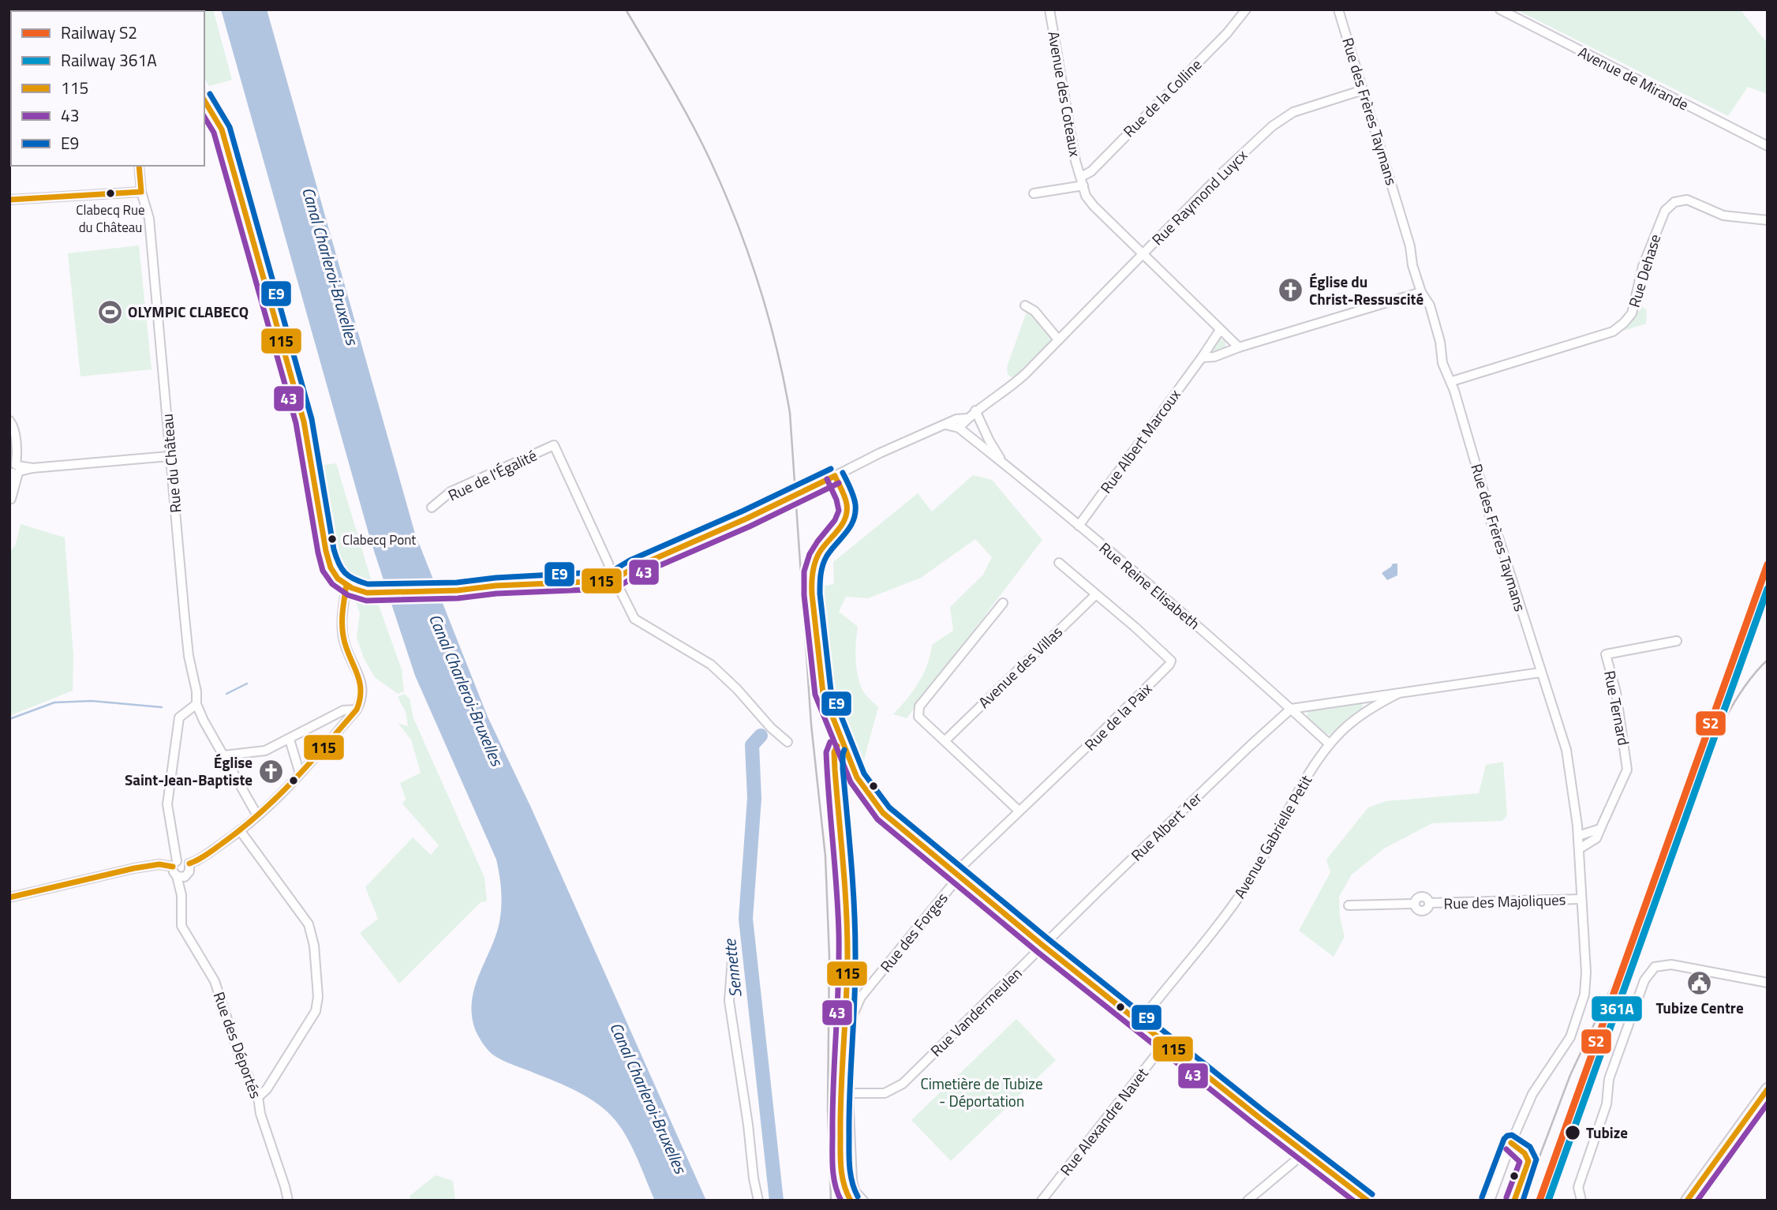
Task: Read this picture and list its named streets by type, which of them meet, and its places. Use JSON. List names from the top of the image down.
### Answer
{
  "streets": {
    "street": [
      "Avenue de Mirande",
      "Avenue des Coteaux",
      "Rue de la Colline",
      "Rue des Frères Taymans",
      "Rue Raymond Luycx",
      "Rue Dehase",
      "Rue Albert Marcoux",
      "Rue du Château",
      "Rue de l'Égalité",
      "Rue Reine Elisabeth",
      "Avenue des Villas",
      "Rue Ternard",
      "Rue de la Paix",
      "Rue Albert 1er",
      "Avenue Gabrielle Petit",
      "Rue des Majoliques",
      "Rue des Forges",
      "Rue Vandermeulen",
      "Rue des Déportés",
      "Rue Alexandre Navet"
    ]
  },
  "crossings": [
    ["Avenue des Coteaux", "Rue de la Colline"],
    ["Rue des Frères Taymans", "Rue Raymond Luycx"],
    ["Rue des Frères Taymans", "Rue Dehase"],
    ["Rue des Frères Taymans", "Rue Ternard"],
    ["Rue des Frères Taymans", "Rue des Majoliques"],
    ["Rue Raymond Luycx", "Rue Reine Elisabeth"],
    ["Rue Albert Marcoux", "Rue Reine Elisabeth"],
    ["Rue Reine Elisabeth", "Rue Albert 1er"],
    ["Rue Reine Elisabeth", "Avenue Gabrielle Petit"],
    ["Avenue des Villas", "Rue de la Paix"],
    ["Rue de la Paix", "Rue des Forges"],
    ["Rue Albert 1er", "Rue Vandermeulen"],
    ["Rue des Forges", "Rue Vandermeulen"]
  ],
  "water": ["Canal Charleroi-Bruxelles", "Sennette"],
  "parks": ["Cimetière de Tubize - Déportation"],
  "places": {
    "other": ["Clabecq Rue du Château", "Clabecq Pont", "Tubize"],
    "church": ["Église du Christ-Ressuscité", "Église Saint-Jean-Baptiste"],
    "sports": ["OLYMPIC CLABECQ"],
    "public building": ["Tubize Centre"]
  },
  "lines": [
    "transit line E9",
    "transit line 115",
    "transit line 43",
    "rail line S2",
    "rail line 361A"
  ],
  "legend": [
    "Railway S2",
    "Railway 361A",
    "115",
    "43",
    "E9"
  ]
}
